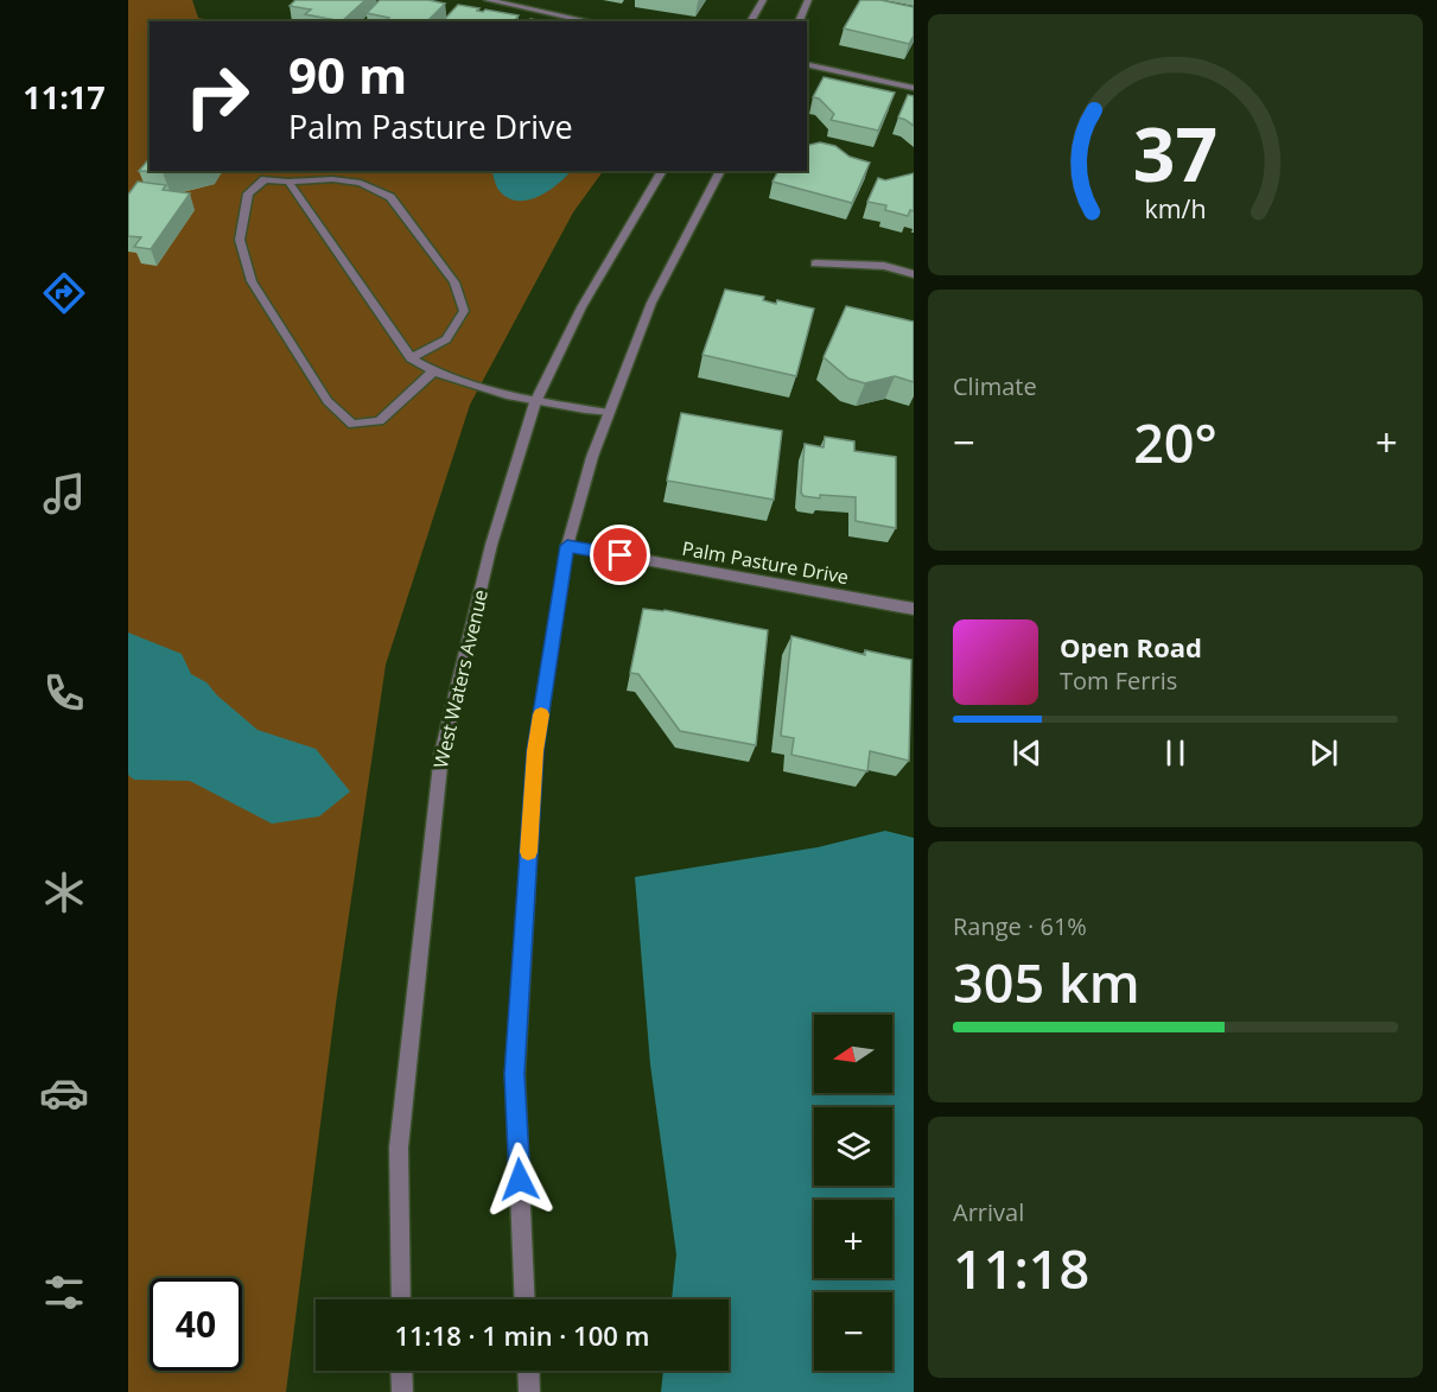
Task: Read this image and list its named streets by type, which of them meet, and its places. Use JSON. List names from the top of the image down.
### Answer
{
  "streets": {
    "street": ["Palm Pasture Drive", "West Waters Avenue"]
  },
  "north": "left",
  "page": {
    "tabs": "11:17",
    "turn": ["90 m", "Palm Pasture Drive"],
    "tile": [
      "Climate",
      ["Range · 61%", "305 km"],
      ["Arrival", "11:18"]
    ],
    "heat": ["−", "20°", "+"],
    "song": ["Open Road", "Tom Ferris"],
    "map_buttons": ["+", "−"],
    "limit": "40",
    "trip": "11:18 · 1 min · 100 m",
    "gauge": ["37", "km/h"]
  }
}
